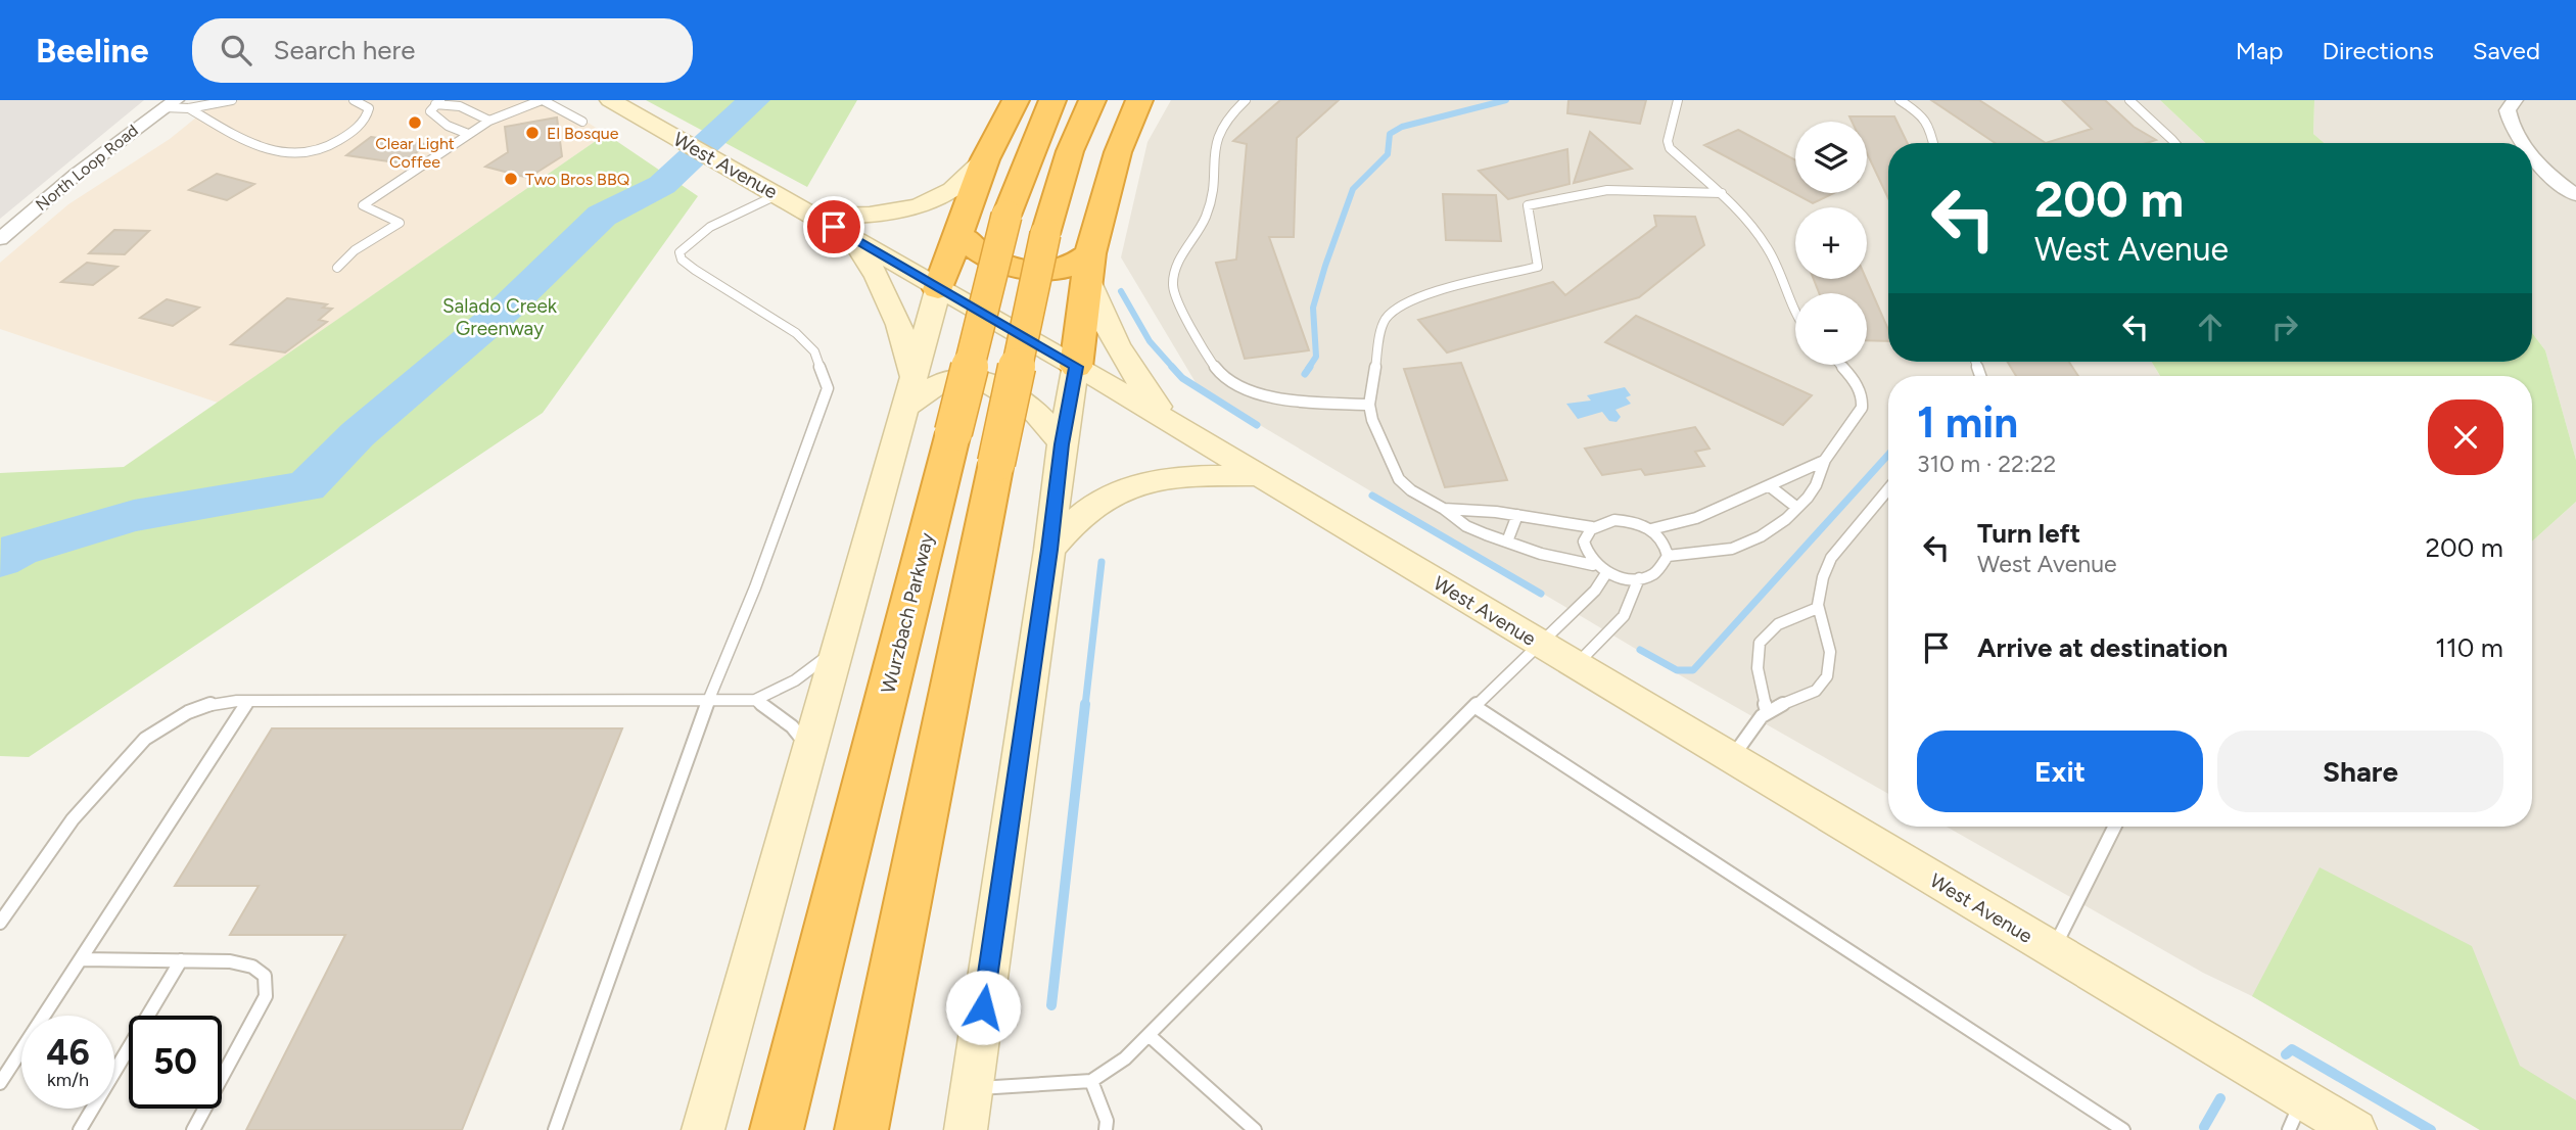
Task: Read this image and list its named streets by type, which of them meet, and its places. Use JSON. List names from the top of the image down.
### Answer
{
  "streets": {
    "highway": ["Wurzbach Parkway"],
    "main road": ["West Avenue"],
    "street": ["North Loop Road"]
  },
  "parks": ["Salado Creek Greenway"],
  "places": ["Clear Light Coffee", "El Bosque", "Two Bros BBQ"],
  "page": {
    "header": "Beeline",
    "search": "Search here",
    "nav": ["Map", "Directions", "Saved"],
    "map_buttons": ["+", "−"],
    "turn": ["200 m", "West Avenue"],
    "heading": ["1 min", "310 m · 22:22"],
    "list": [
      {
        "name": "Turn left",
        "note": "West Avenue",
        "value": "200 m"
      },
      {
        "name": "Arrive at destination",
        "value": "110 m"
      }
    ],
    "buttons": ["Exit", "Share"],
    "speed": "46 km/h",
    "limit": "50"
  }
}
